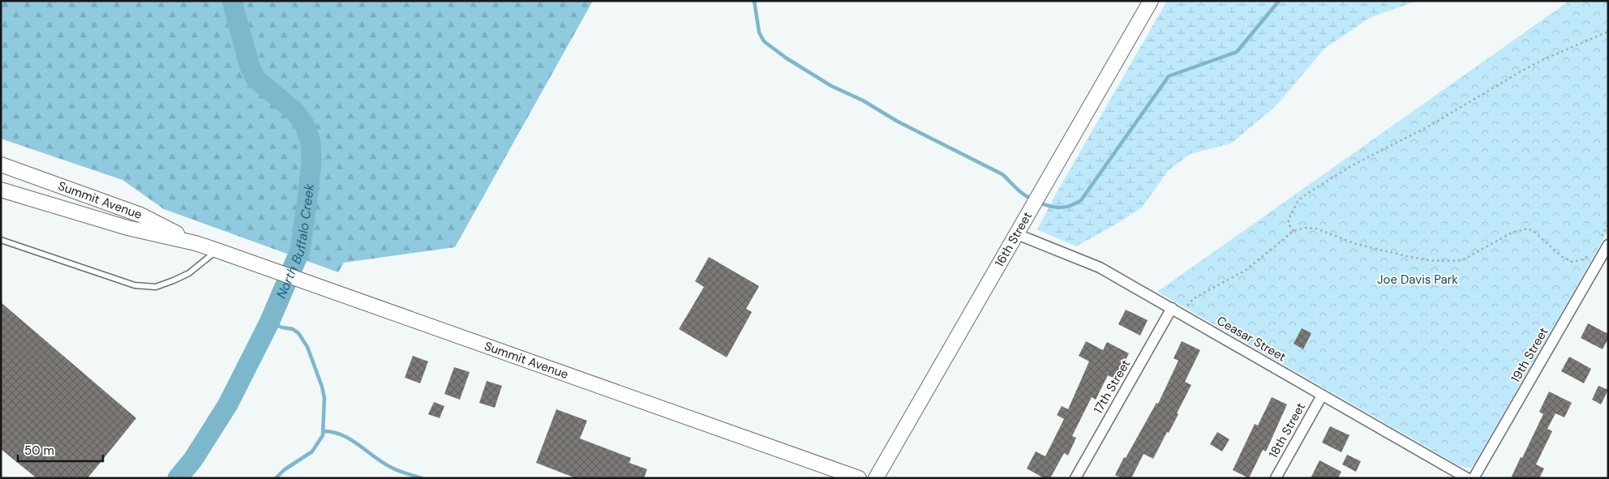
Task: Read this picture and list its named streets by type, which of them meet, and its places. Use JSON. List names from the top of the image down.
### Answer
{
  "streets": {
    "main road": ["Summit Avenue", "16th Street"],
    "street": [
      "Ceasar Street",
      "19th Street",
      "17th Street",
      "18th Street"
    ]
  },
  "crossings": [
    ["16th Street", "Ceasar Street"],
    ["Ceasar Street", "17th Street"],
    ["Ceasar Street", "18th Street"]
  ],
  "water": ["North Buffalo Creek"],
  "parks": ["Joe Davis Park"],
  "scale_bar": "50 m"
}
